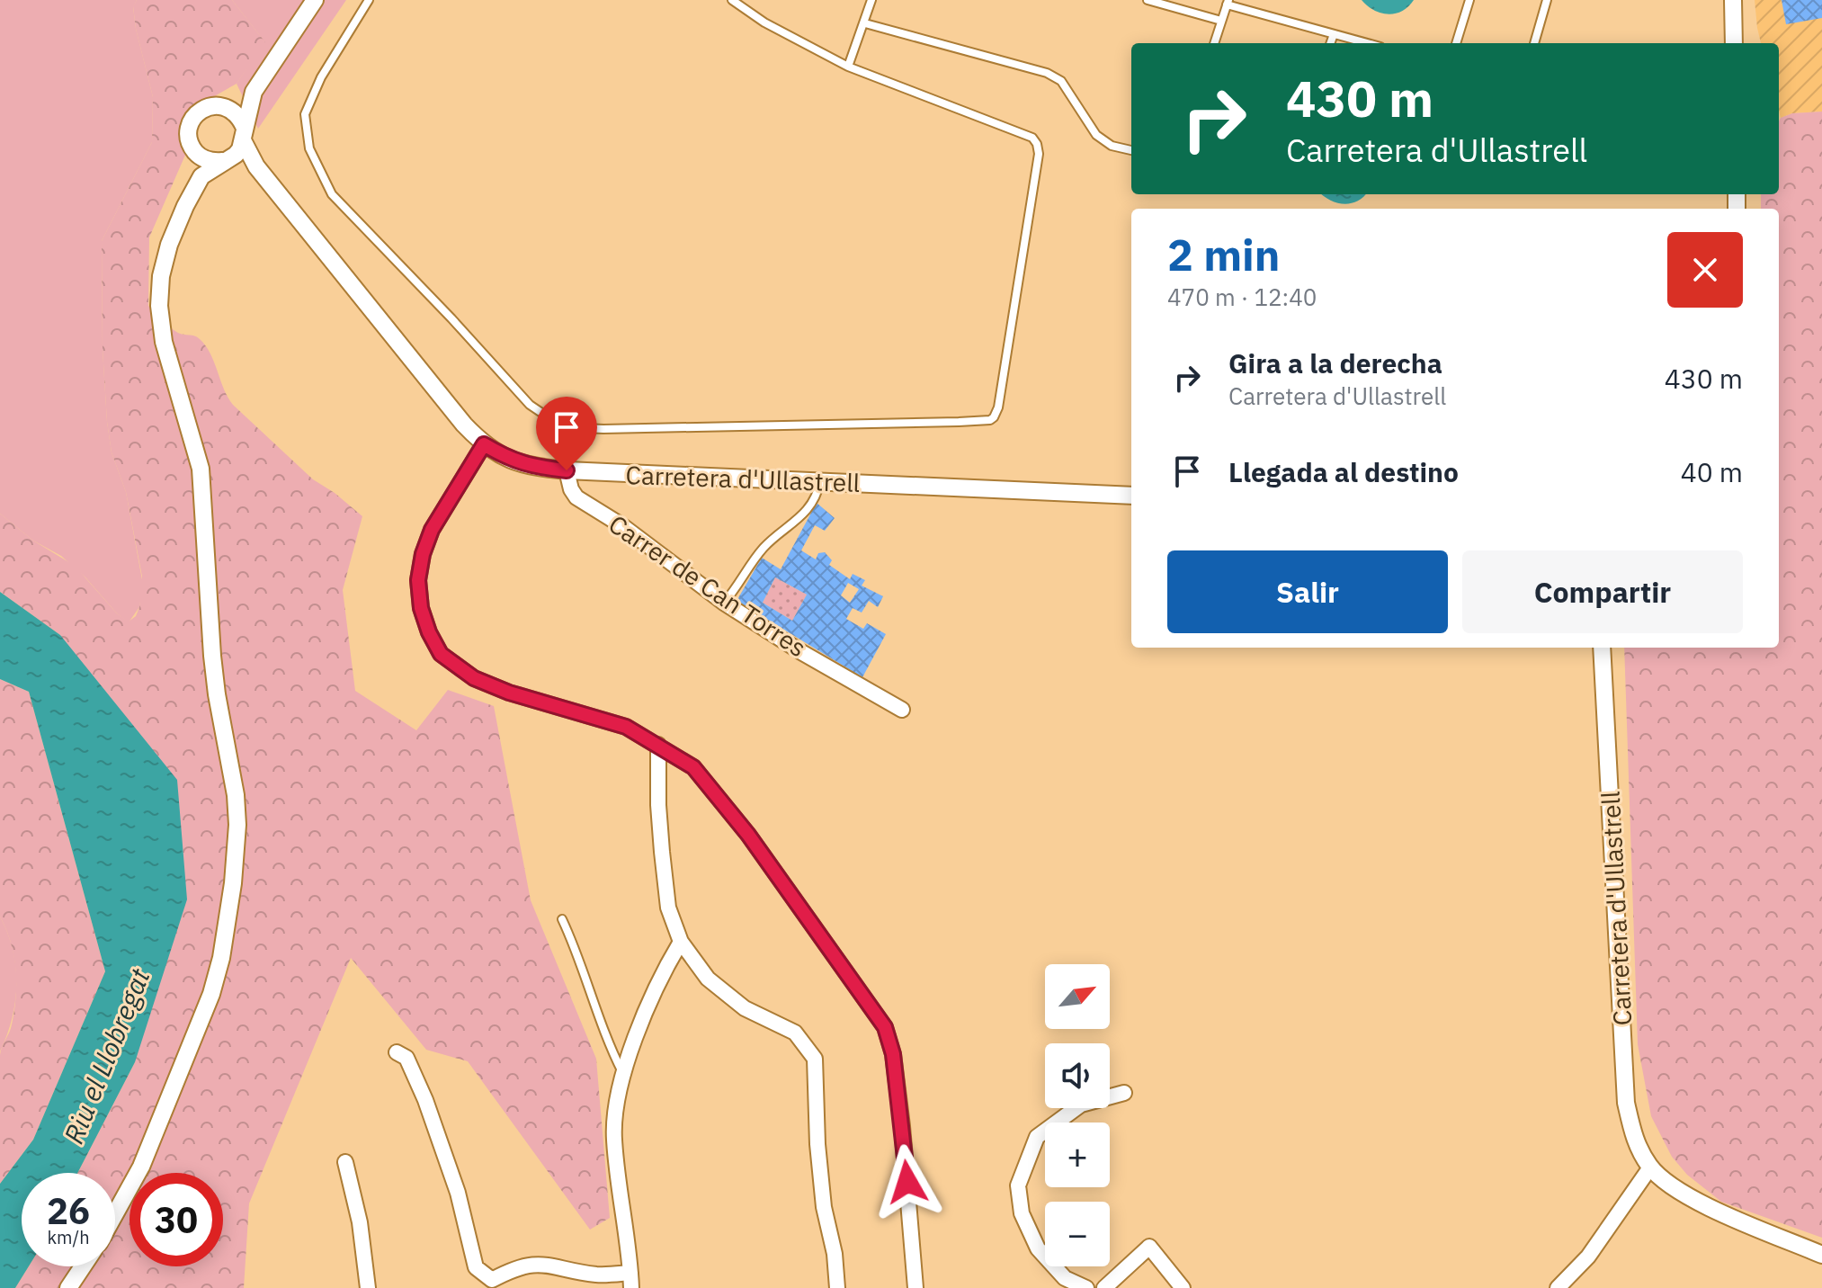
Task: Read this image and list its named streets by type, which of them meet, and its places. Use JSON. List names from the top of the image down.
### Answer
{
  "streets": {
    "street": ["Carretera d'Ullastrell", "Carrer de Can Torres"]
  },
  "crossings": [
    ["Carretera d'Ullastrell", "Carrer de Can Torres"]
  ],
  "water": ["Riu el Llobregat"],
  "north": "top right",
  "page": {
    "turn": ["430 m", "Carretera d'Ullastrell"],
    "heading": ["2 min", "470 m · 12:40"],
    "list": [
      {
        "name": "Gira a la derecha",
        "note": "Carretera d'Ullastrell",
        "value": "430 m"
      },
      {
        "name": "Llegada al destino",
        "value": "40 m"
      }
    ],
    "buttons": ["Salir", "Compartir"],
    "map_buttons": ["+", "−"],
    "speed": "26 km/h",
    "limit": "30"
  }
}
